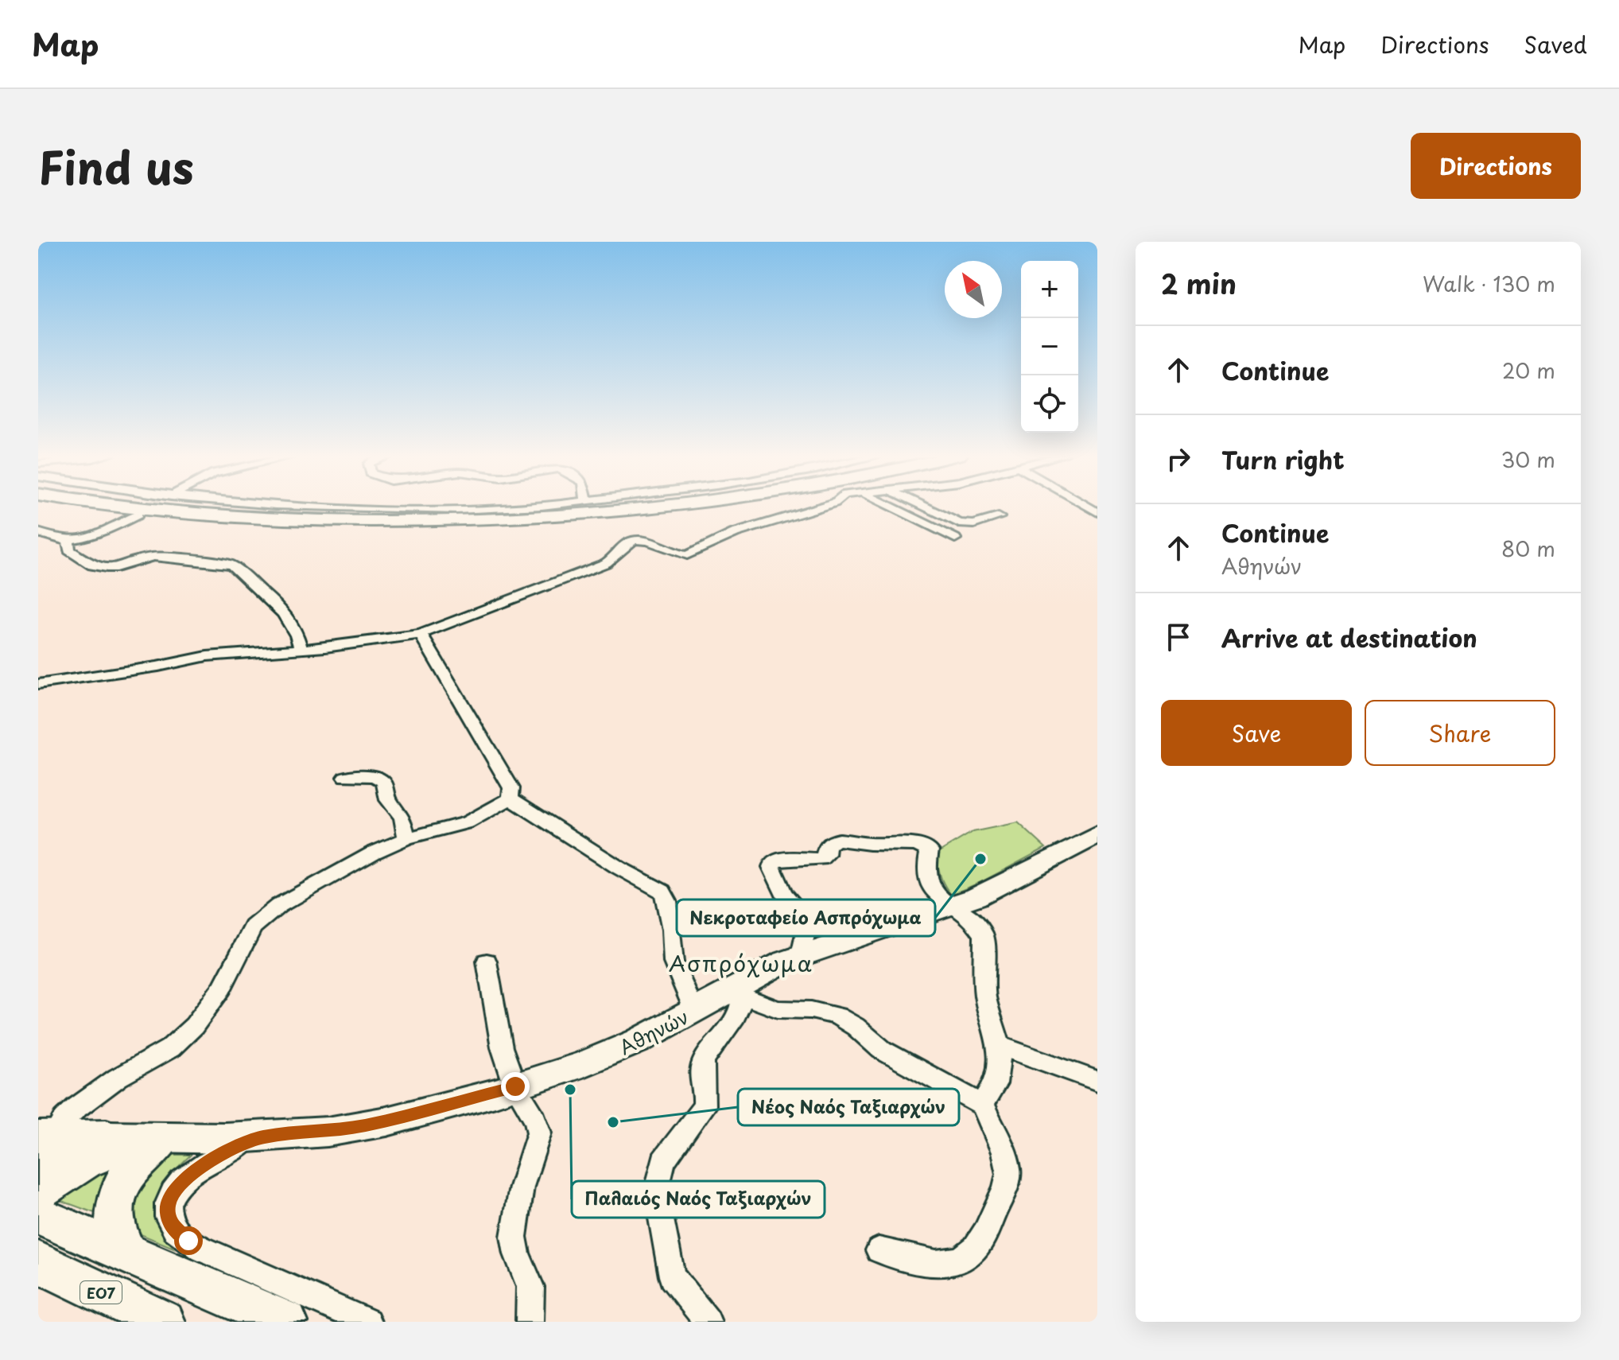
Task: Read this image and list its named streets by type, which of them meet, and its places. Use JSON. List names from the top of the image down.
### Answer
{
  "streets": {
    "main road": ["Αθηνών", "ΕΟ7"]
  },
  "districts": ["Ασπρόχωμα"],
  "places": ["Νεκροταφείο Ασπρόχωμα", "Παλαιός Ναός Ταξιαρχών", "Νέος Ναός Ταξιαρχών"],
  "north": "top left",
  "page": {
    "header": "Map",
    "nav": ["Map", "Directions", "Saved"],
    "title": "Find us",
    "buttons": [
      "Directions",
      ["Save", "Share"]
    ],
    "heading": ["2 min", "Walk · 130 m"],
    "map_buttons": ["+", "−"],
    "list": [
      ["Continue", "20 m"],
      ["Turn right", "30 m"],
      ["Continue", "Αθηνών", "80 m"],
      "Arrive at destination"
    ]
  }
}
